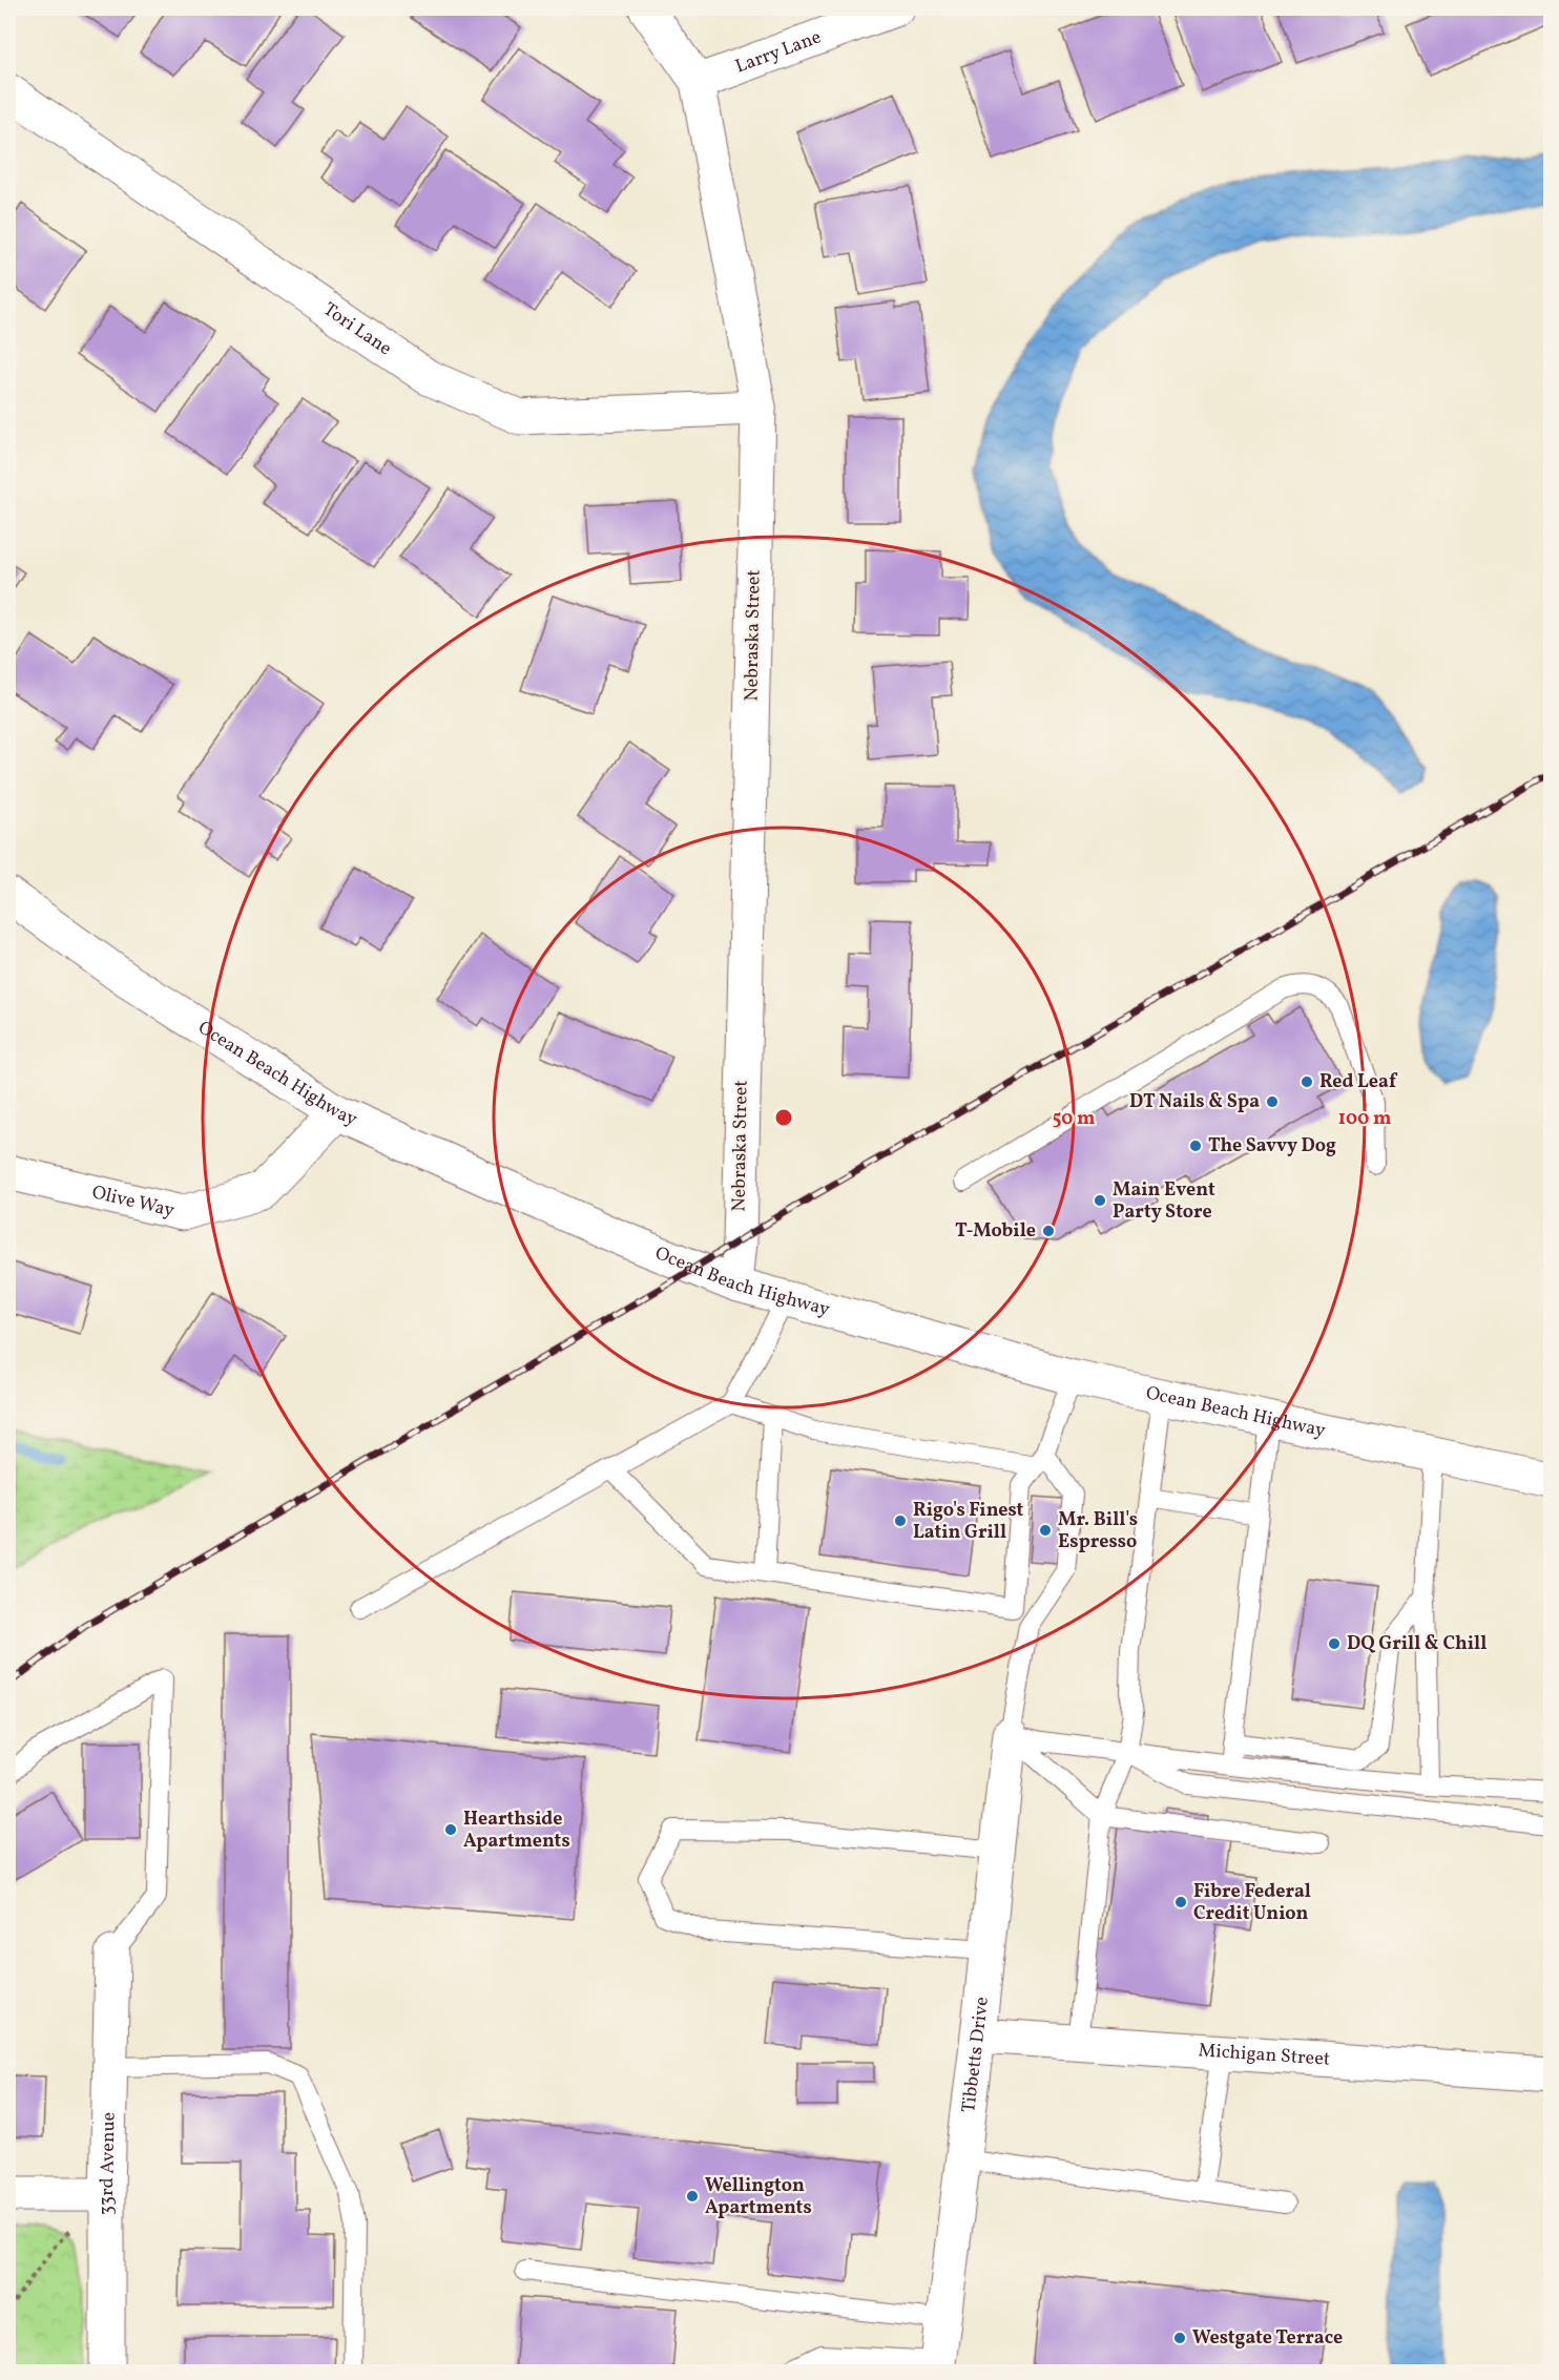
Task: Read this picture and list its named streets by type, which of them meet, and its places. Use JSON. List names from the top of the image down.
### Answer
{
  "streets": {
    "street": [
      "Larry Lane",
      "Tori Lane",
      "Nebraska Street",
      "Ocean Beach Highway",
      "Olive Way",
      "Tibbetts Drive",
      "Michigan Street",
      "33rd Avenue"
    ]
  },
  "crossings": [
    ["Larry Lane", "Nebraska Street"],
    ["Tori Lane", "Nebraska Street"],
    ["Nebraska Street", "Ocean Beach Highway"],
    ["Ocean Beach Highway", "Olive Way"],
    ["Tibbetts Drive", "Michigan Street"]
  ],
  "places": [
    "Red Leaf",
    "DT Nails & Spa",
    "The Savvy Dog",
    "Main Event Party Store",
    "T-Mobile",
    "Rigo's Finest Latin Grill",
    "Mr. Bill's Espresso",
    "DQ Grill & Chill",
    "Hearthside Apartments",
    "Fibre Federal Credit Union",
    "Wellington Apartments",
    "Westgate Terrace"
  ],
  "rings": ["50 m", "100 m"]
}
